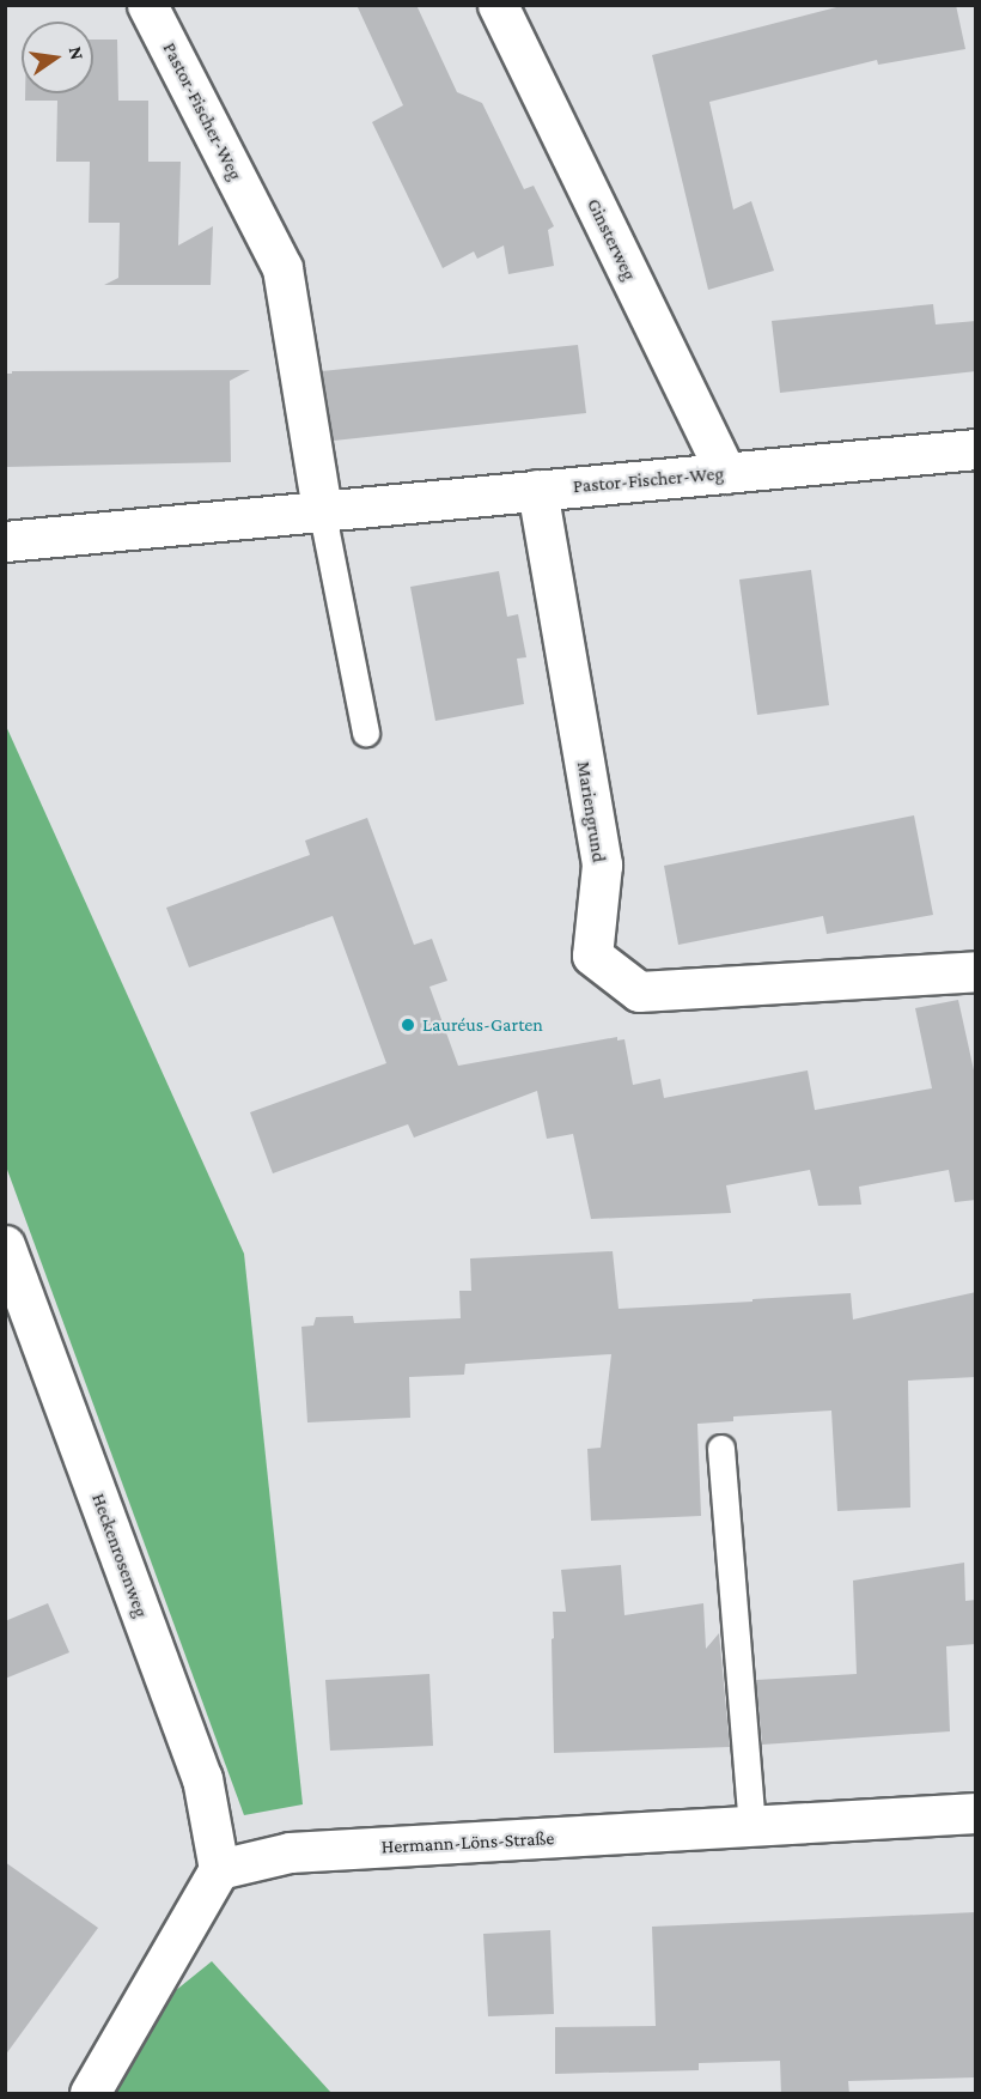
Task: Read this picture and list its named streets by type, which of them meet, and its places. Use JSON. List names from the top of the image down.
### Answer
{
  "streets": {
    "street": [
      "Pastor-Fischer-Weg",
      "Ginsterweg",
      "Mariengrund",
      "Heckenrosenweg",
      "Hermann-Löns-Straße"
    ]
  },
  "crossings": [
    ["Pastor-Fischer-Weg", "Ginsterweg"],
    ["Pastor-Fischer-Weg", "Mariengrund"],
    ["Heckenrosenweg", "Hermann-Löns-Straße"]
  ],
  "places": ["Lauréus-Garten"],
  "north": "right"
}
